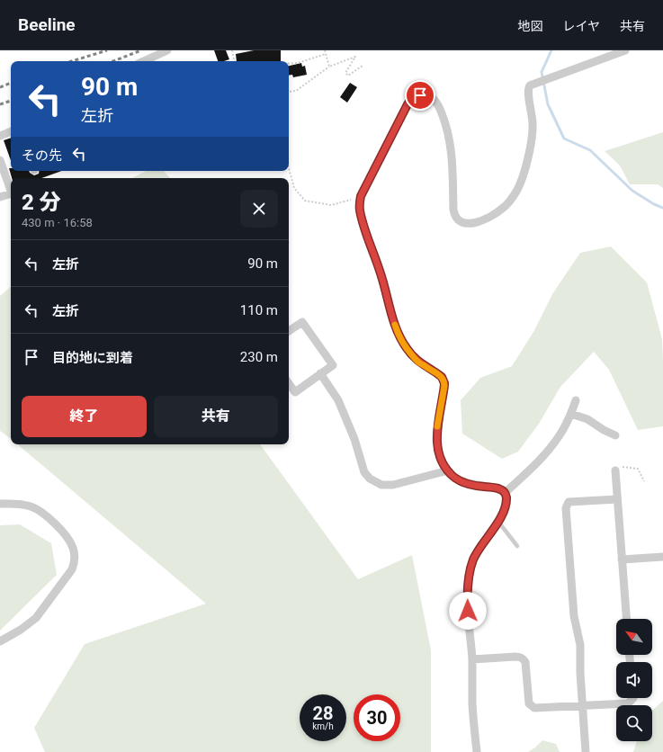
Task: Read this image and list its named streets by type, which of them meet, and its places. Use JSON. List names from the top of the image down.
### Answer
{
  "north": "top left",
  "page": {
    "header": "Beeline",
    "nav": ["地図", "レイヤ", "共有"],
    "turn": ["90 m", "左折"],
    "then": "その先",
    "heading": ["2 分", "430 m · 16:58"],
    "list": [
      {
        "name": "左折",
        "value": "90 m"
      },
      {
        "name": "左折",
        "value": "110 m"
      },
      {
        "name": "目的地に到着",
        "value": "230 m"
      }
    ],
    "buttons": ["終了", "共有"],
    "speed": "28 km/h",
    "limit": "30"
  }
}
